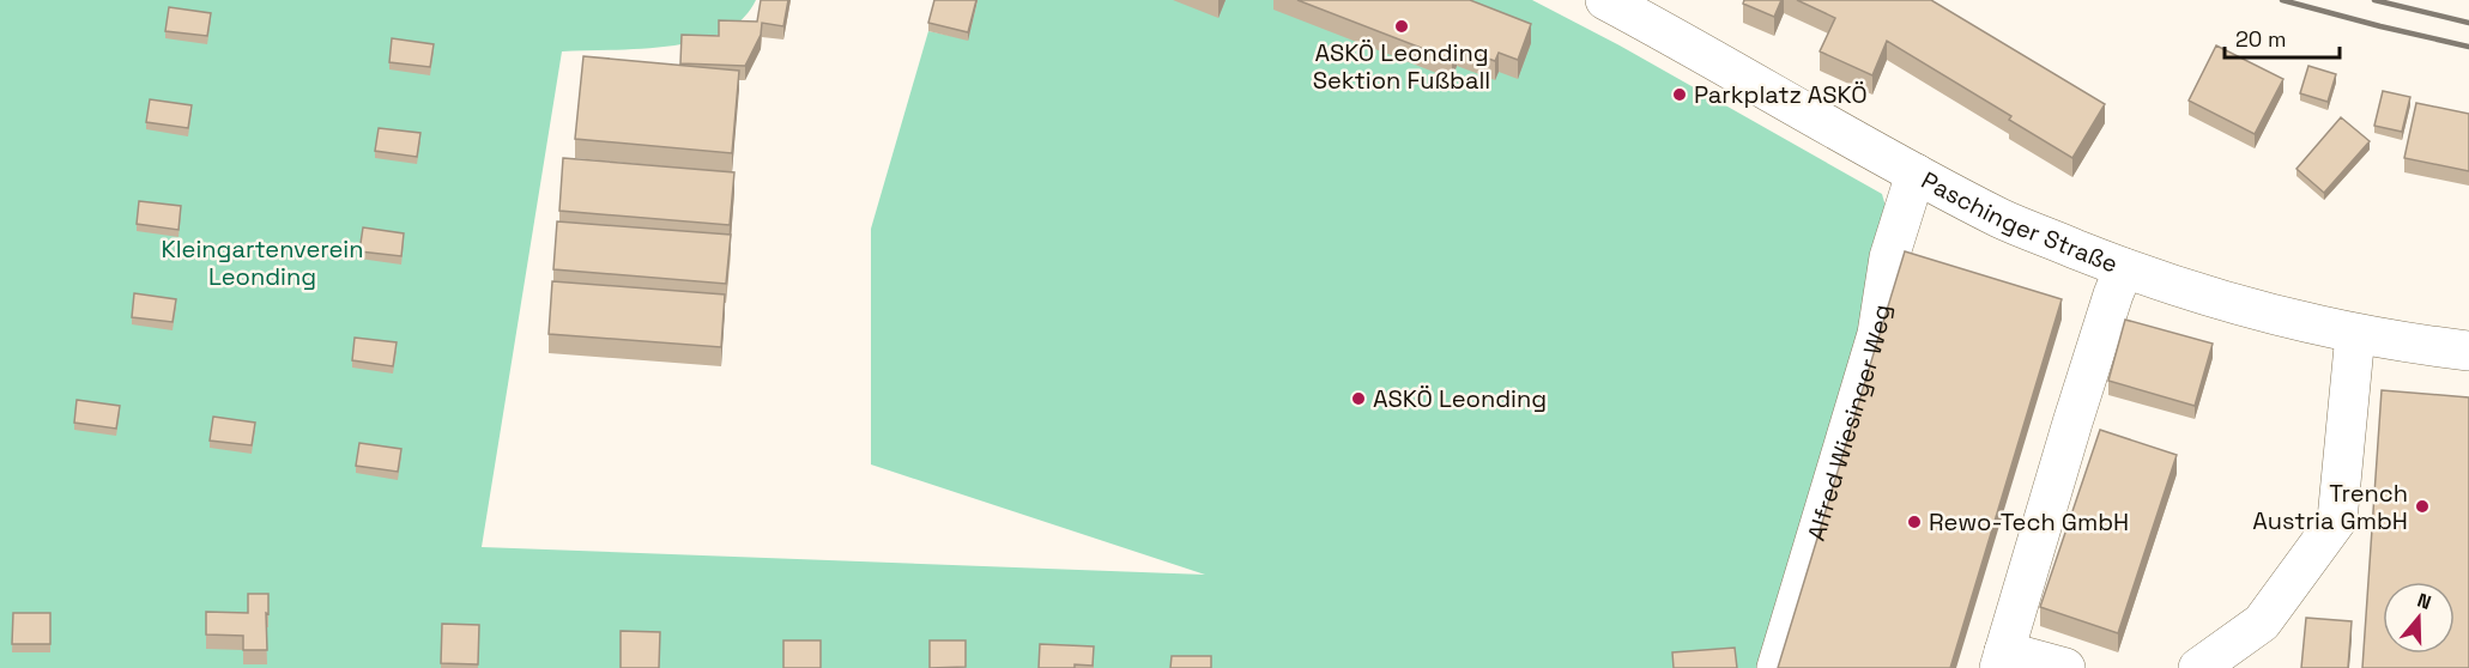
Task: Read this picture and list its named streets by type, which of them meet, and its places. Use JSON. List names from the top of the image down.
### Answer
{
  "streets": {
    "street": ["Paschinger Straße", "Alfred Wiesinger Weg"]
  },
  "crossings": [
    ["Paschinger Straße", "Alfred Wiesinger Weg"]
  ],
  "parks": ["Kleingartenverein Leonding"],
  "places": [
    "ASKÖ Leonding Sektion Fußball",
    "Parkplatz ASKÖ",
    "ASKÖ Leonding",
    "Trench Austria GmbH",
    "Rewo-Tech GmbH"
  ],
  "scale_bar": "20 m",
  "north": "top"
}
